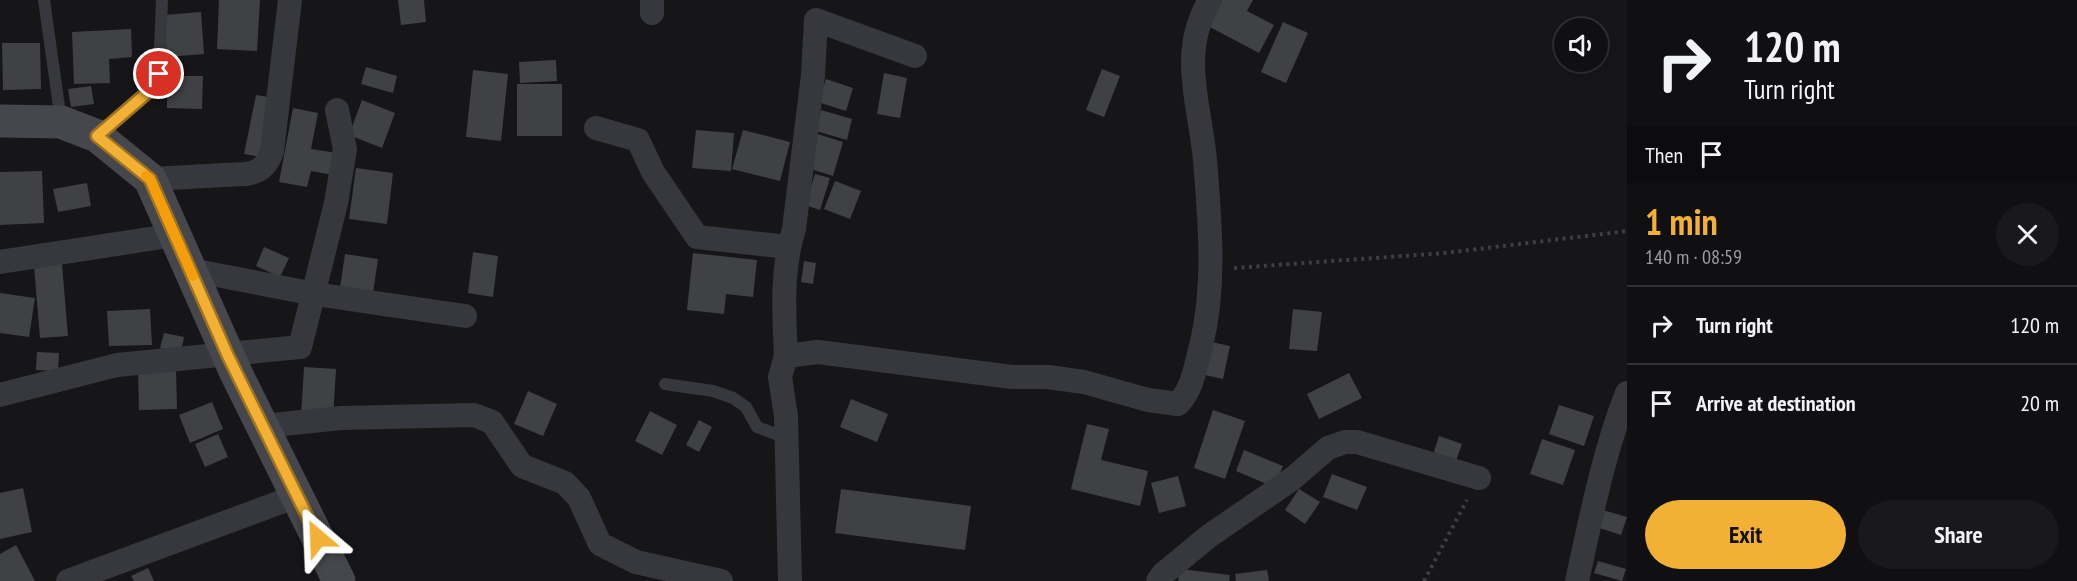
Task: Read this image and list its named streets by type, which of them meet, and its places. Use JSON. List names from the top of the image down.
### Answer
{
  "page": {
    "turn": ["120 m", "Turn right"],
    "then": "Then",
    "heading": ["1 min", "140 m · 08:59"],
    "list": [
      {
        "name": "Turn right",
        "value": "120 m"
      },
      {
        "name": "Arrive at destination",
        "value": "20 m"
      }
    ],
    "buttons": ["Exit", "Share"]
  }
}
